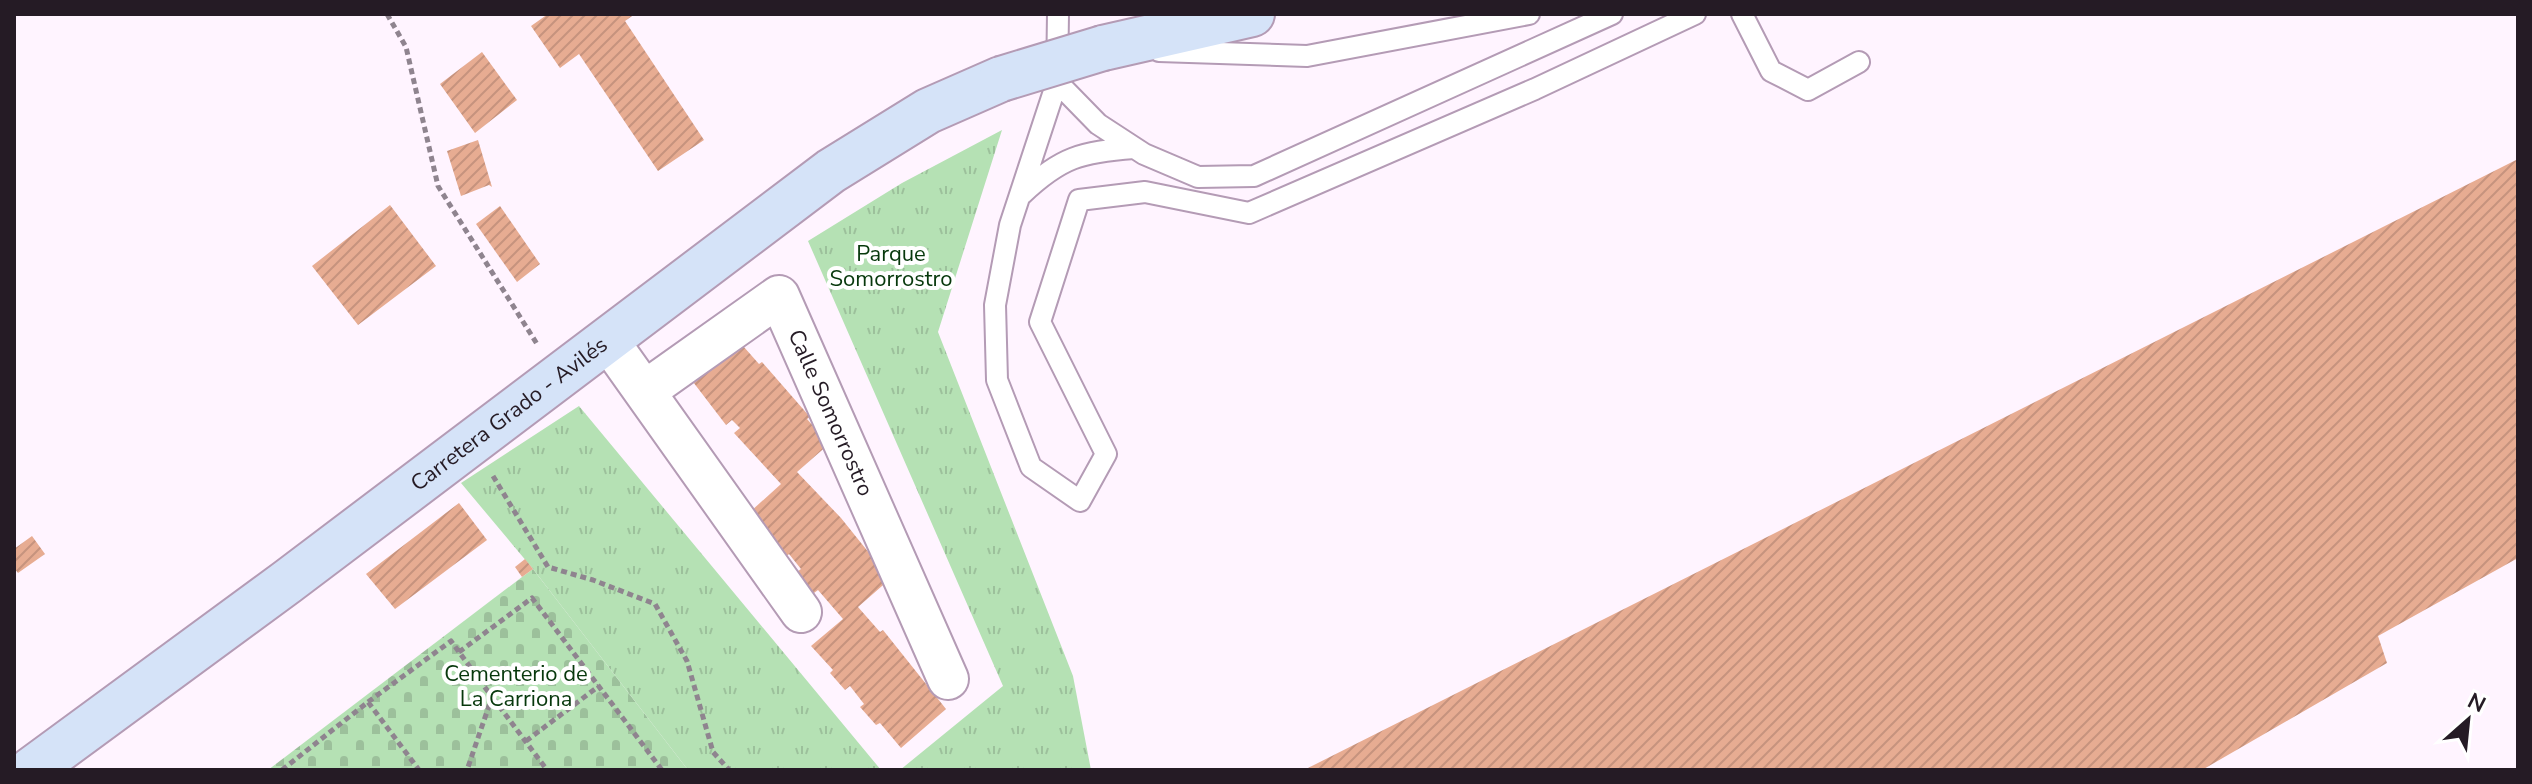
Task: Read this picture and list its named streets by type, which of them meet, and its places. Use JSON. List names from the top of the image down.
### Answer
{
  "streets": {
    "main road": ["Carretera Grado - Avilés"],
    "street": ["Calle Somorrostro"]
  },
  "parks": ["Parque Somorrostro", "Cementerio de La Carriona"],
  "north": "top right"
}
